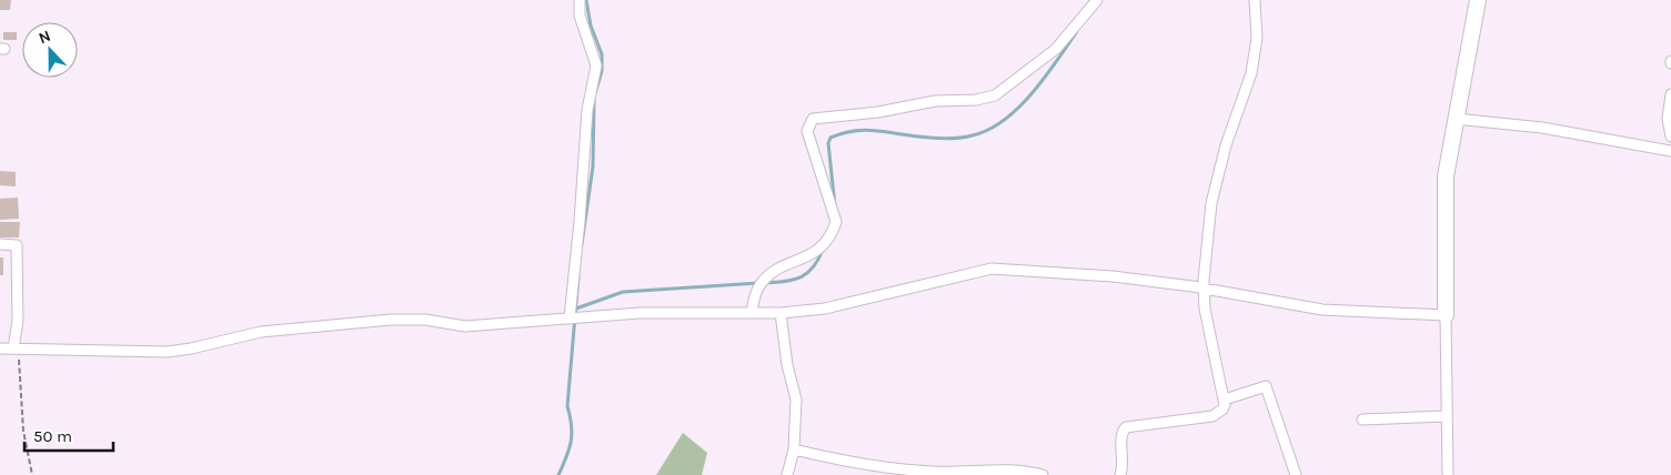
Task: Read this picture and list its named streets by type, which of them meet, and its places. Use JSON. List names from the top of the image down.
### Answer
{
  "scale_bar": "50 m",
  "north": "top"
}
